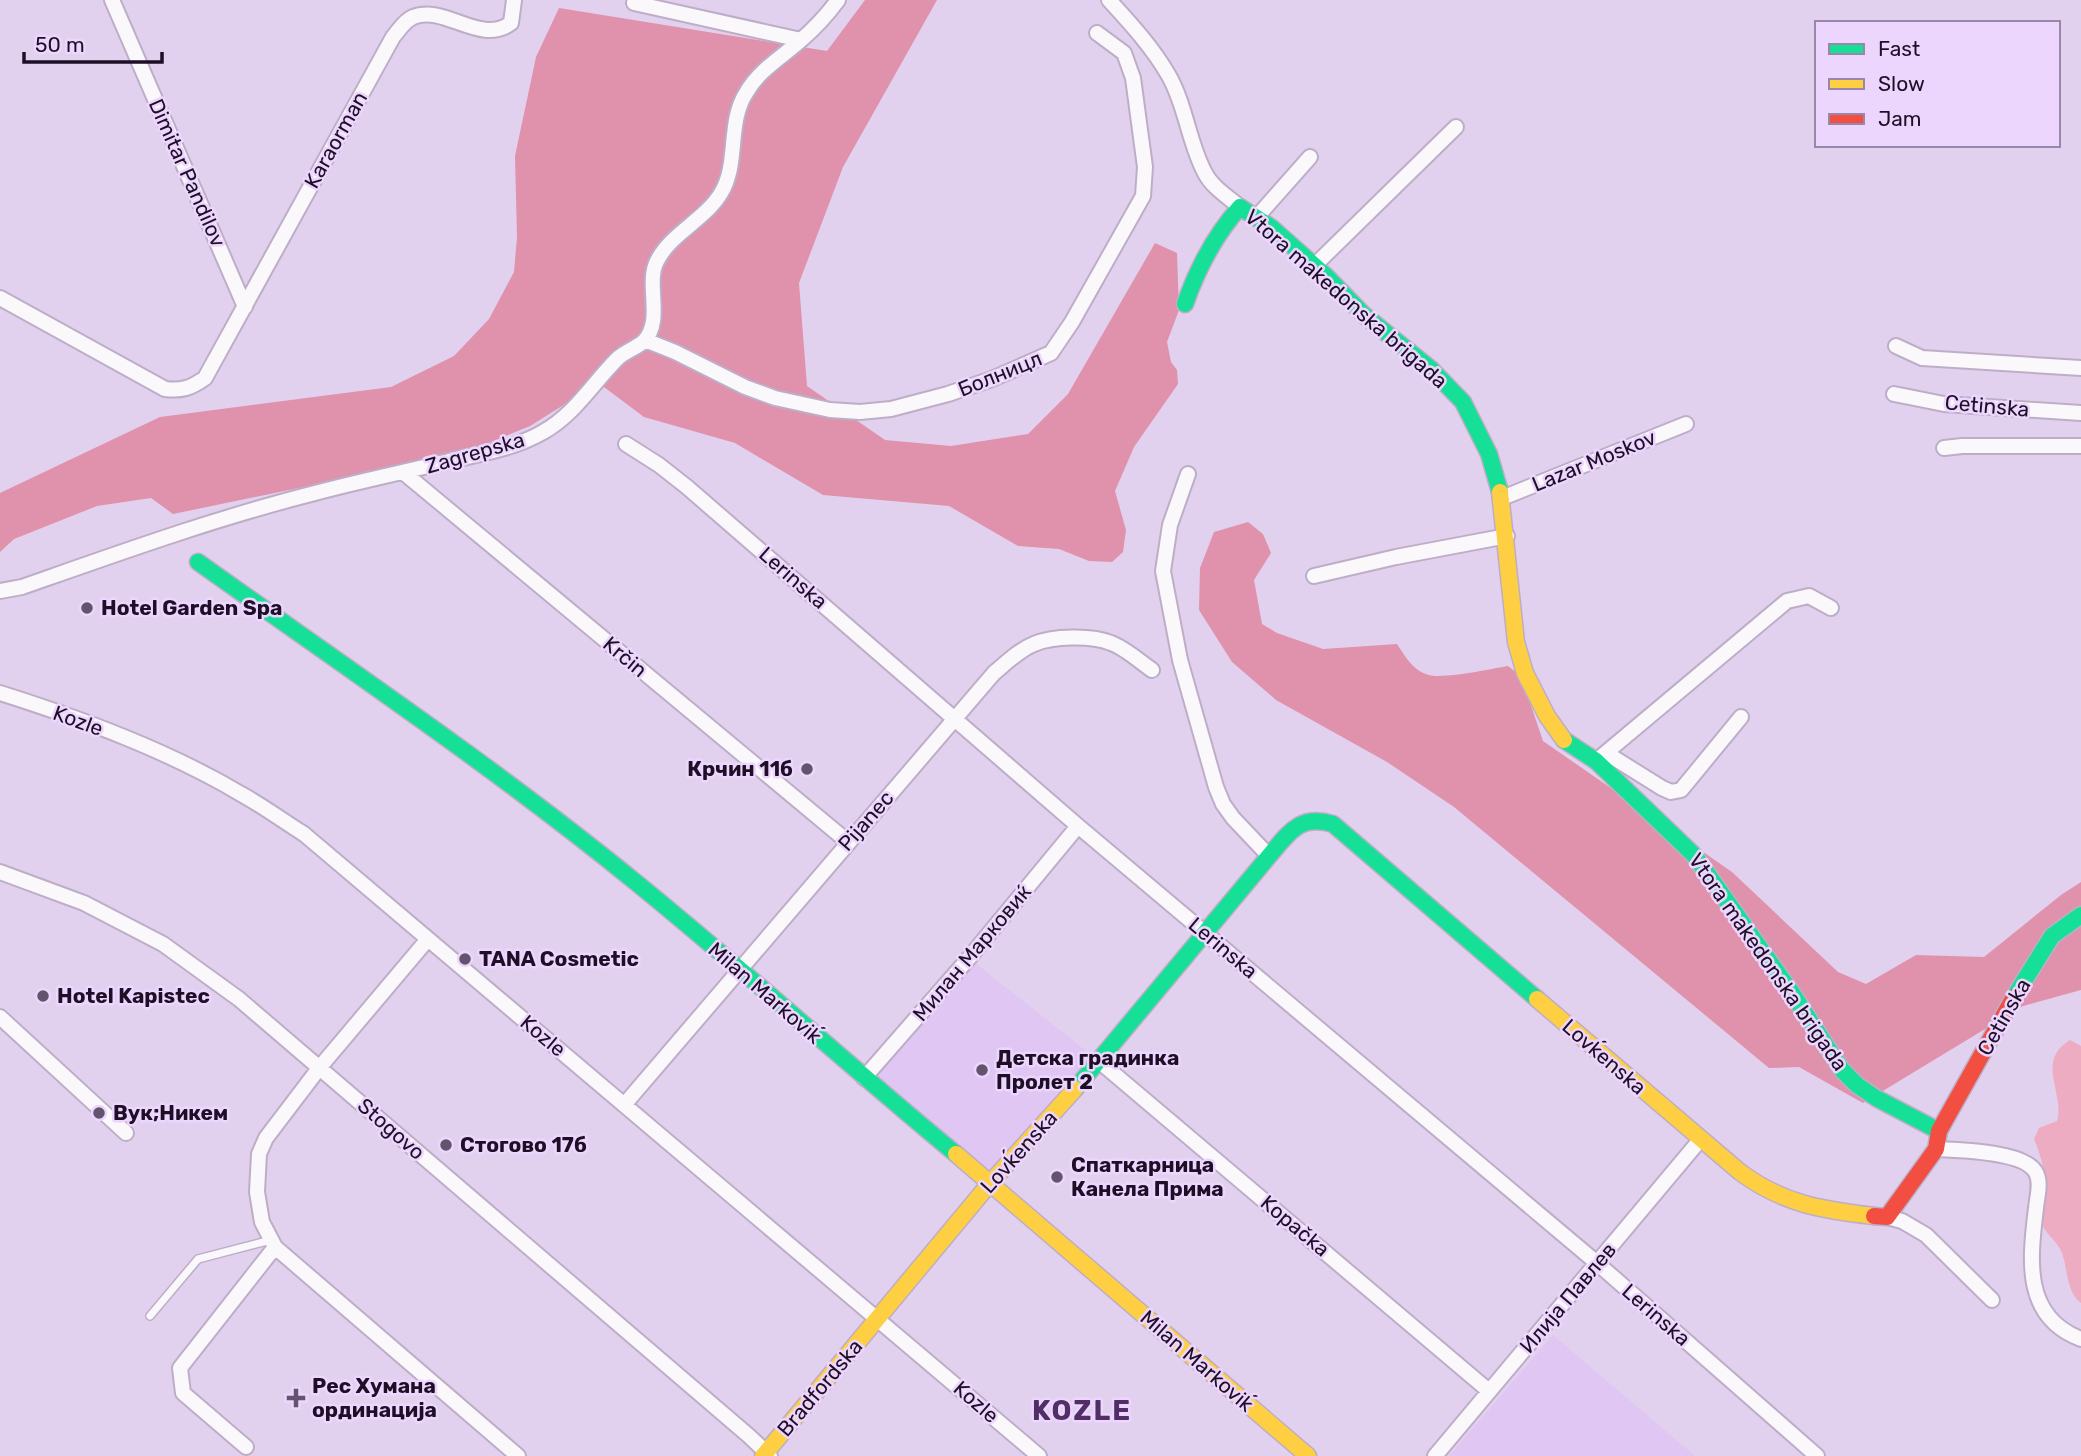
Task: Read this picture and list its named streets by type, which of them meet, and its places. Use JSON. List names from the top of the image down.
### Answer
{
  "streets": {
    "street": [
      "Karaorman",
      "Dimitar Pandilov",
      "Vtora makedonska brigada",
      "Болницл",
      "Cetinska",
      "Zagrepska",
      "Lazar Moskov",
      "Lerinska",
      "Krčin",
      "Kozle",
      "Pijanec",
      "Милан Марковиќ",
      "Milan Markoviḱ",
      "Lovḱenska",
      "Kopačka",
      "Илија Павлев",
      "Bradfordska"
    ]
  },
  "crossings": [
    ["Karaorman", "Dimitar Pandilov"],
    ["Vtora makedonska brigada", "Cetinska"],
    ["Vtora makedonska brigada", "Lazar Moskov"],
    ["Болницл", "Zagrepska"],
    ["Zagrepska", "Krčin"],
    ["Lerinska", "Pijanec"],
    ["Lerinska", "Милан Марковиќ"],
    ["Lerinska", "Lovḱenska"],
    ["Lerinska", "Илија Павлев"],
    ["Krčin", "Pijanec"],
    ["Kozle", "Pijanec"],
    ["Kozle", "Lovḱenska"],
    ["Kozle", "Bradfordska"],
    ["Pijanec", "Milan Markoviḱ"],
    ["Милан Марковиќ", "Milan Markoviḱ"],
    ["Milan Markoviḱ", "Lovḱenska"],
    ["Lovḱenska", "Kopačka"],
    ["Lovḱenska", "Илија Павлев"],
    ["Lovḱenska", "Bradfordska"],
    ["Kopačka", "Илија Павлев"]
  ],
  "districts": ["KOZLE"],
  "places": {
    "other": [
      "Hotel Garden Spa",
      "Крчин 11б",
      "TANA Cosmetic",
      "Hotel Kapistec",
      "Детска градинка Пролет 2",
      "Вук;Никем",
      "Стогово 17б",
      "Спаткарница Канела Прима"
    ],
    "health": ["Рес Хумана ординација"]
  },
  "legend": ["Fast", "Slow", "Jam"],
  "scale_bar": "50 m"
}
